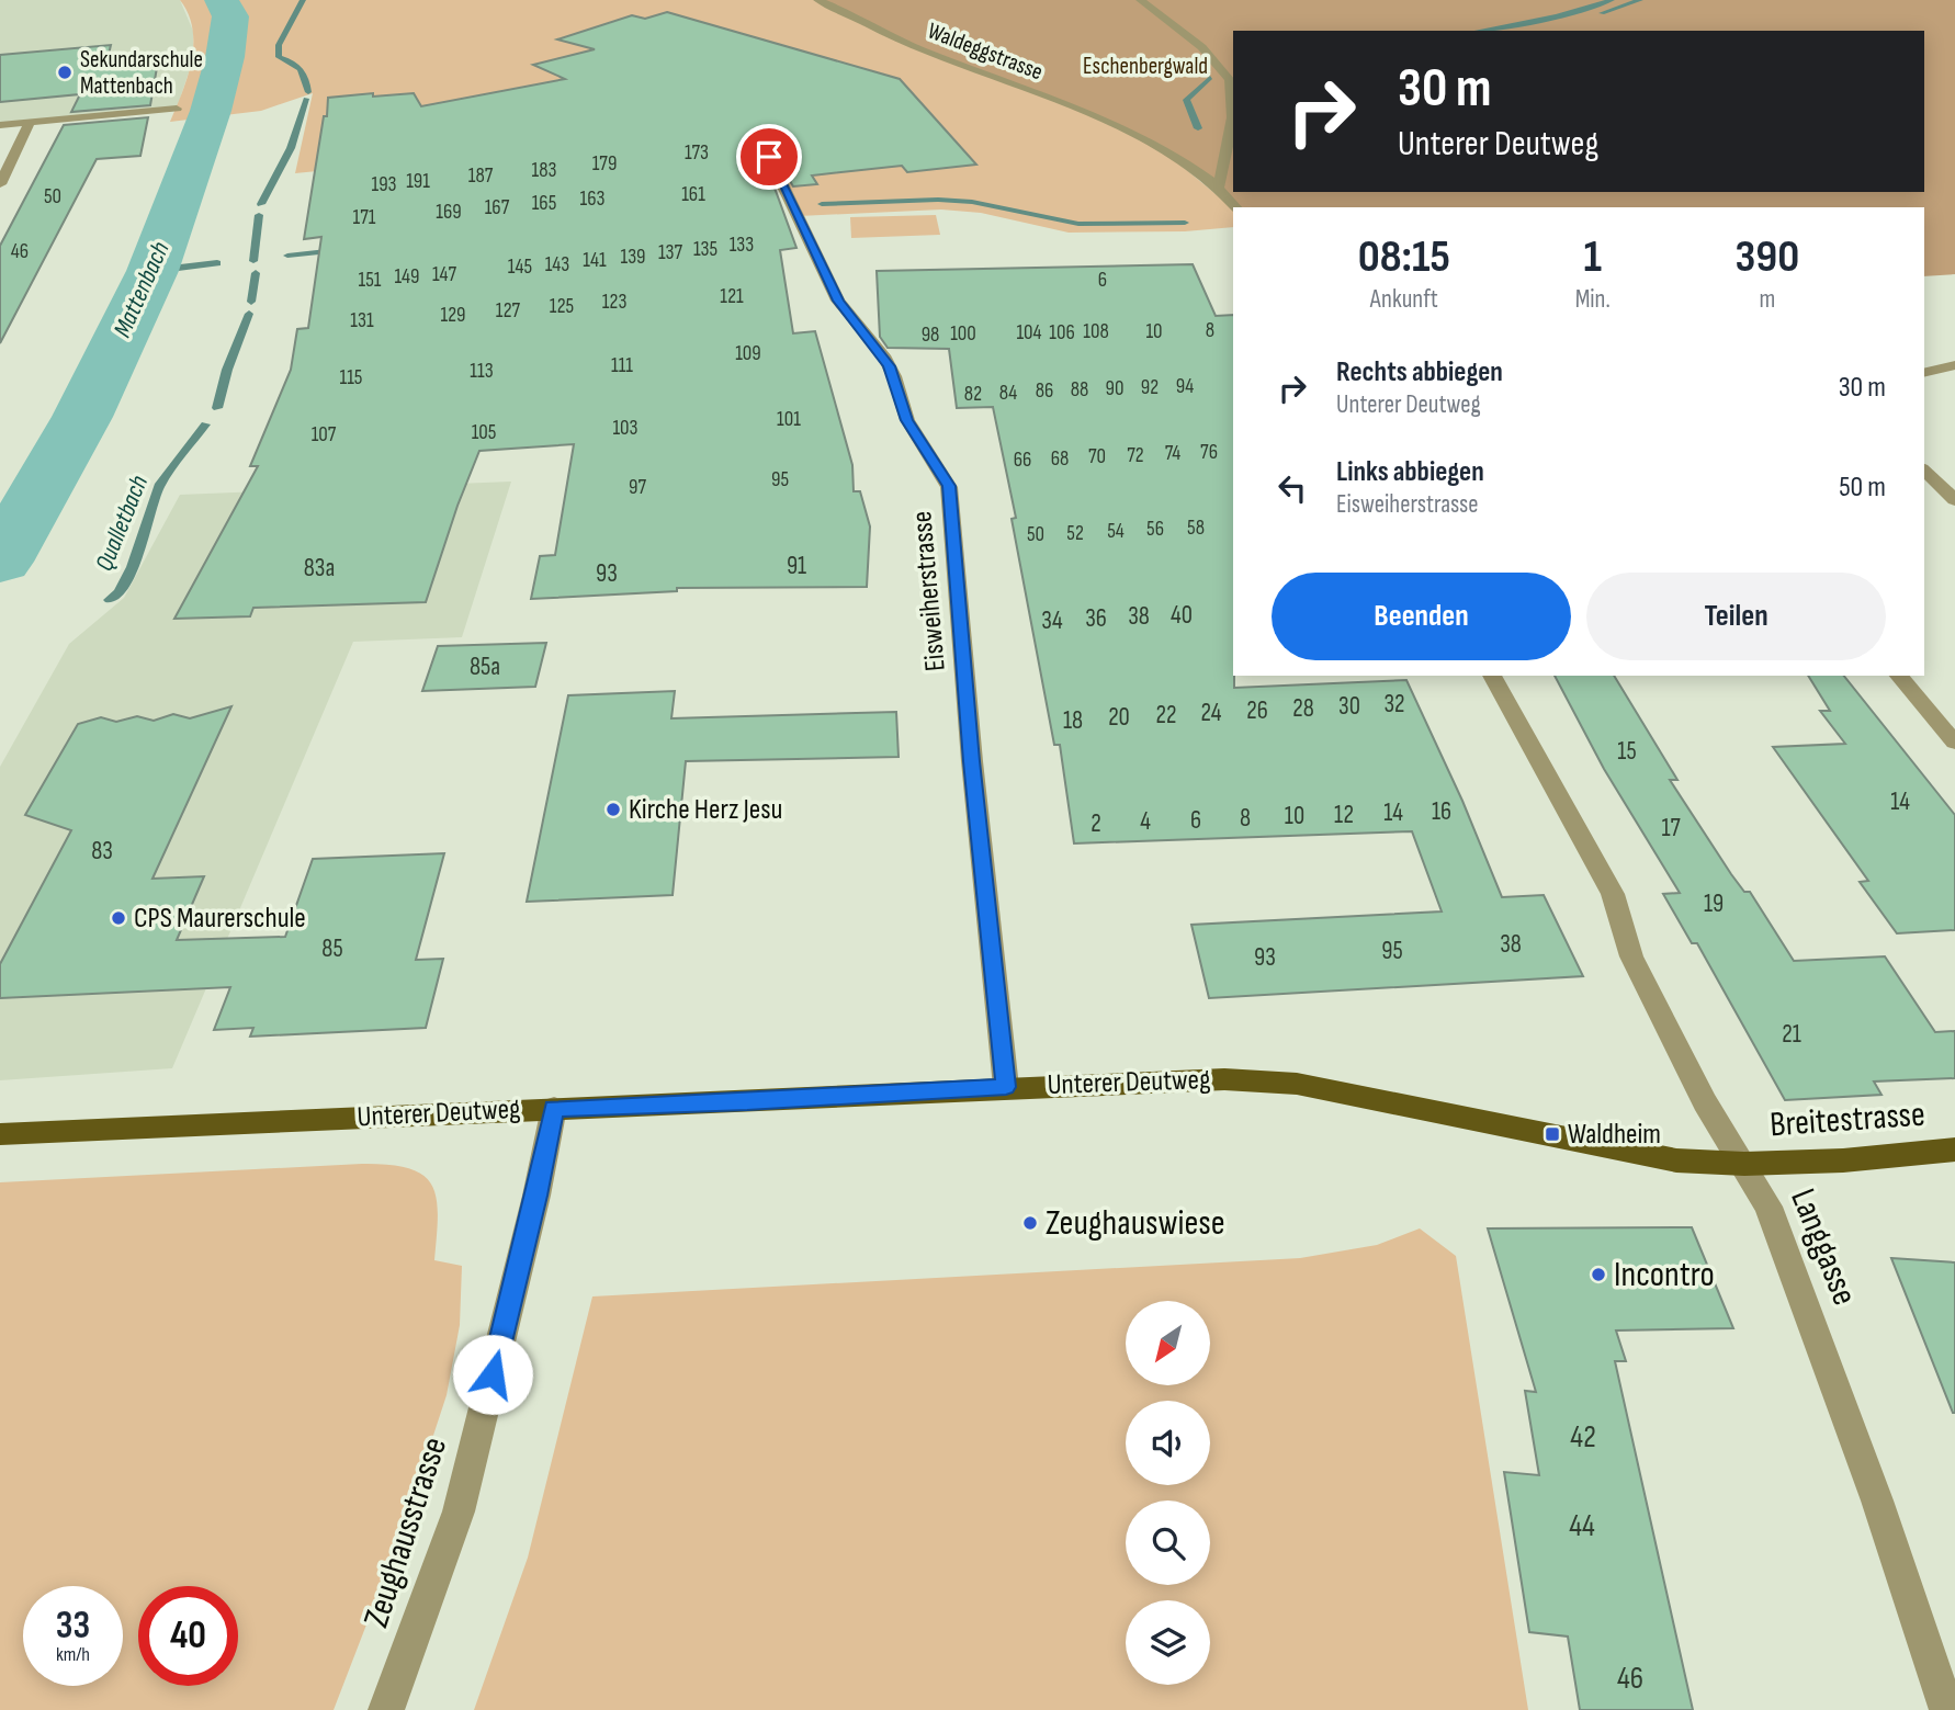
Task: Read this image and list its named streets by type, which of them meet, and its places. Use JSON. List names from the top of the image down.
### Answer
{
  "streets": {
    "main road": ["Unterer Deutweg", "Breitestrasse"],
    "street": [
      "Waldeggstrasse",
      "Eisweiherstrasse",
      "Langgasse",
      "Zeughausstrasse"
    ]
  },
  "crossings": [
    ["Eisweiherstrasse", "Unterer Deutweg"],
    ["Unterer Deutweg", "Breitestrasse"],
    ["Unterer Deutweg", "Langgasse"],
    ["Unterer Deutweg", "Zeughausstrasse"],
    ["Breitestrasse", "Langgasse"]
  ],
  "water": ["Mattenbach", "Qualletbach"],
  "parks": ["Eschenbergwald"],
  "places": {
    "other": [
      "Sekundarschule Mattenbach",
      "Kirche Herz Jesu",
      "CPS Maurerschule",
      "Zeughauswiese",
      "Incontro"
    ],
    "transit": ["Waldheim"]
  },
  "house_numbers": [
    "173",
    "179",
    "183",
    "187",
    "191",
    "193",
    "161",
    "50",
    "163",
    "165",
    "167",
    "169",
    "171",
    "133",
    "135",
    "46",
    "137",
    "139",
    "141",
    "143",
    "145",
    "147",
    "149",
    "151",
    "6",
    "121",
    "123",
    "125",
    "127",
    "129",
    "131",
    "8",
    "108",
    "10",
    "104",
    "106",
    "100",
    "98",
    "109",
    "111",
    "113",
    "115",
    "94",
    "92",
    "90",
    "88",
    "86",
    "84",
    "82",
    "101",
    "103",
    "105",
    "107",
    "76",
    "74",
    "72",
    "70",
    "68",
    "66",
    "95",
    "97",
    "58",
    "56",
    "54",
    "52",
    "50",
    "91",
    "83a",
    "93",
    "40",
    "38",
    "36",
    "34",
    "85a",
    "32",
    "30",
    "28",
    "26",
    "24",
    "22",
    "20",
    "18",
    "15",
    "14",
    "16",
    "14",
    "12",
    "10",
    "8",
    "6",
    "4",
    "2",
    "17",
    "83",
    "19",
    "38",
    "85",
    "95",
    "93",
    "21",
    "42",
    "44",
    "46"
  ],
  "north": "bottom left",
  "page": {
    "turn": ["30 m", "Unterer Deutweg"],
    "eta": [
      "08:15",
      "Ankunft",
      "1",
      "Min.",
      "390",
      "m"
    ],
    "list": [
      {
        "name": "Rechts abbiegen",
        "note": "Unterer Deutweg",
        "value": "30 m"
      },
      {
        "name": "Links abbiegen",
        "note": "Eisweiherstrasse",
        "value": "50 m"
      }
    ],
    "buttons": ["Beenden", "Teilen"],
    "speed": "33 km/h",
    "limit": "40"
  }
}
